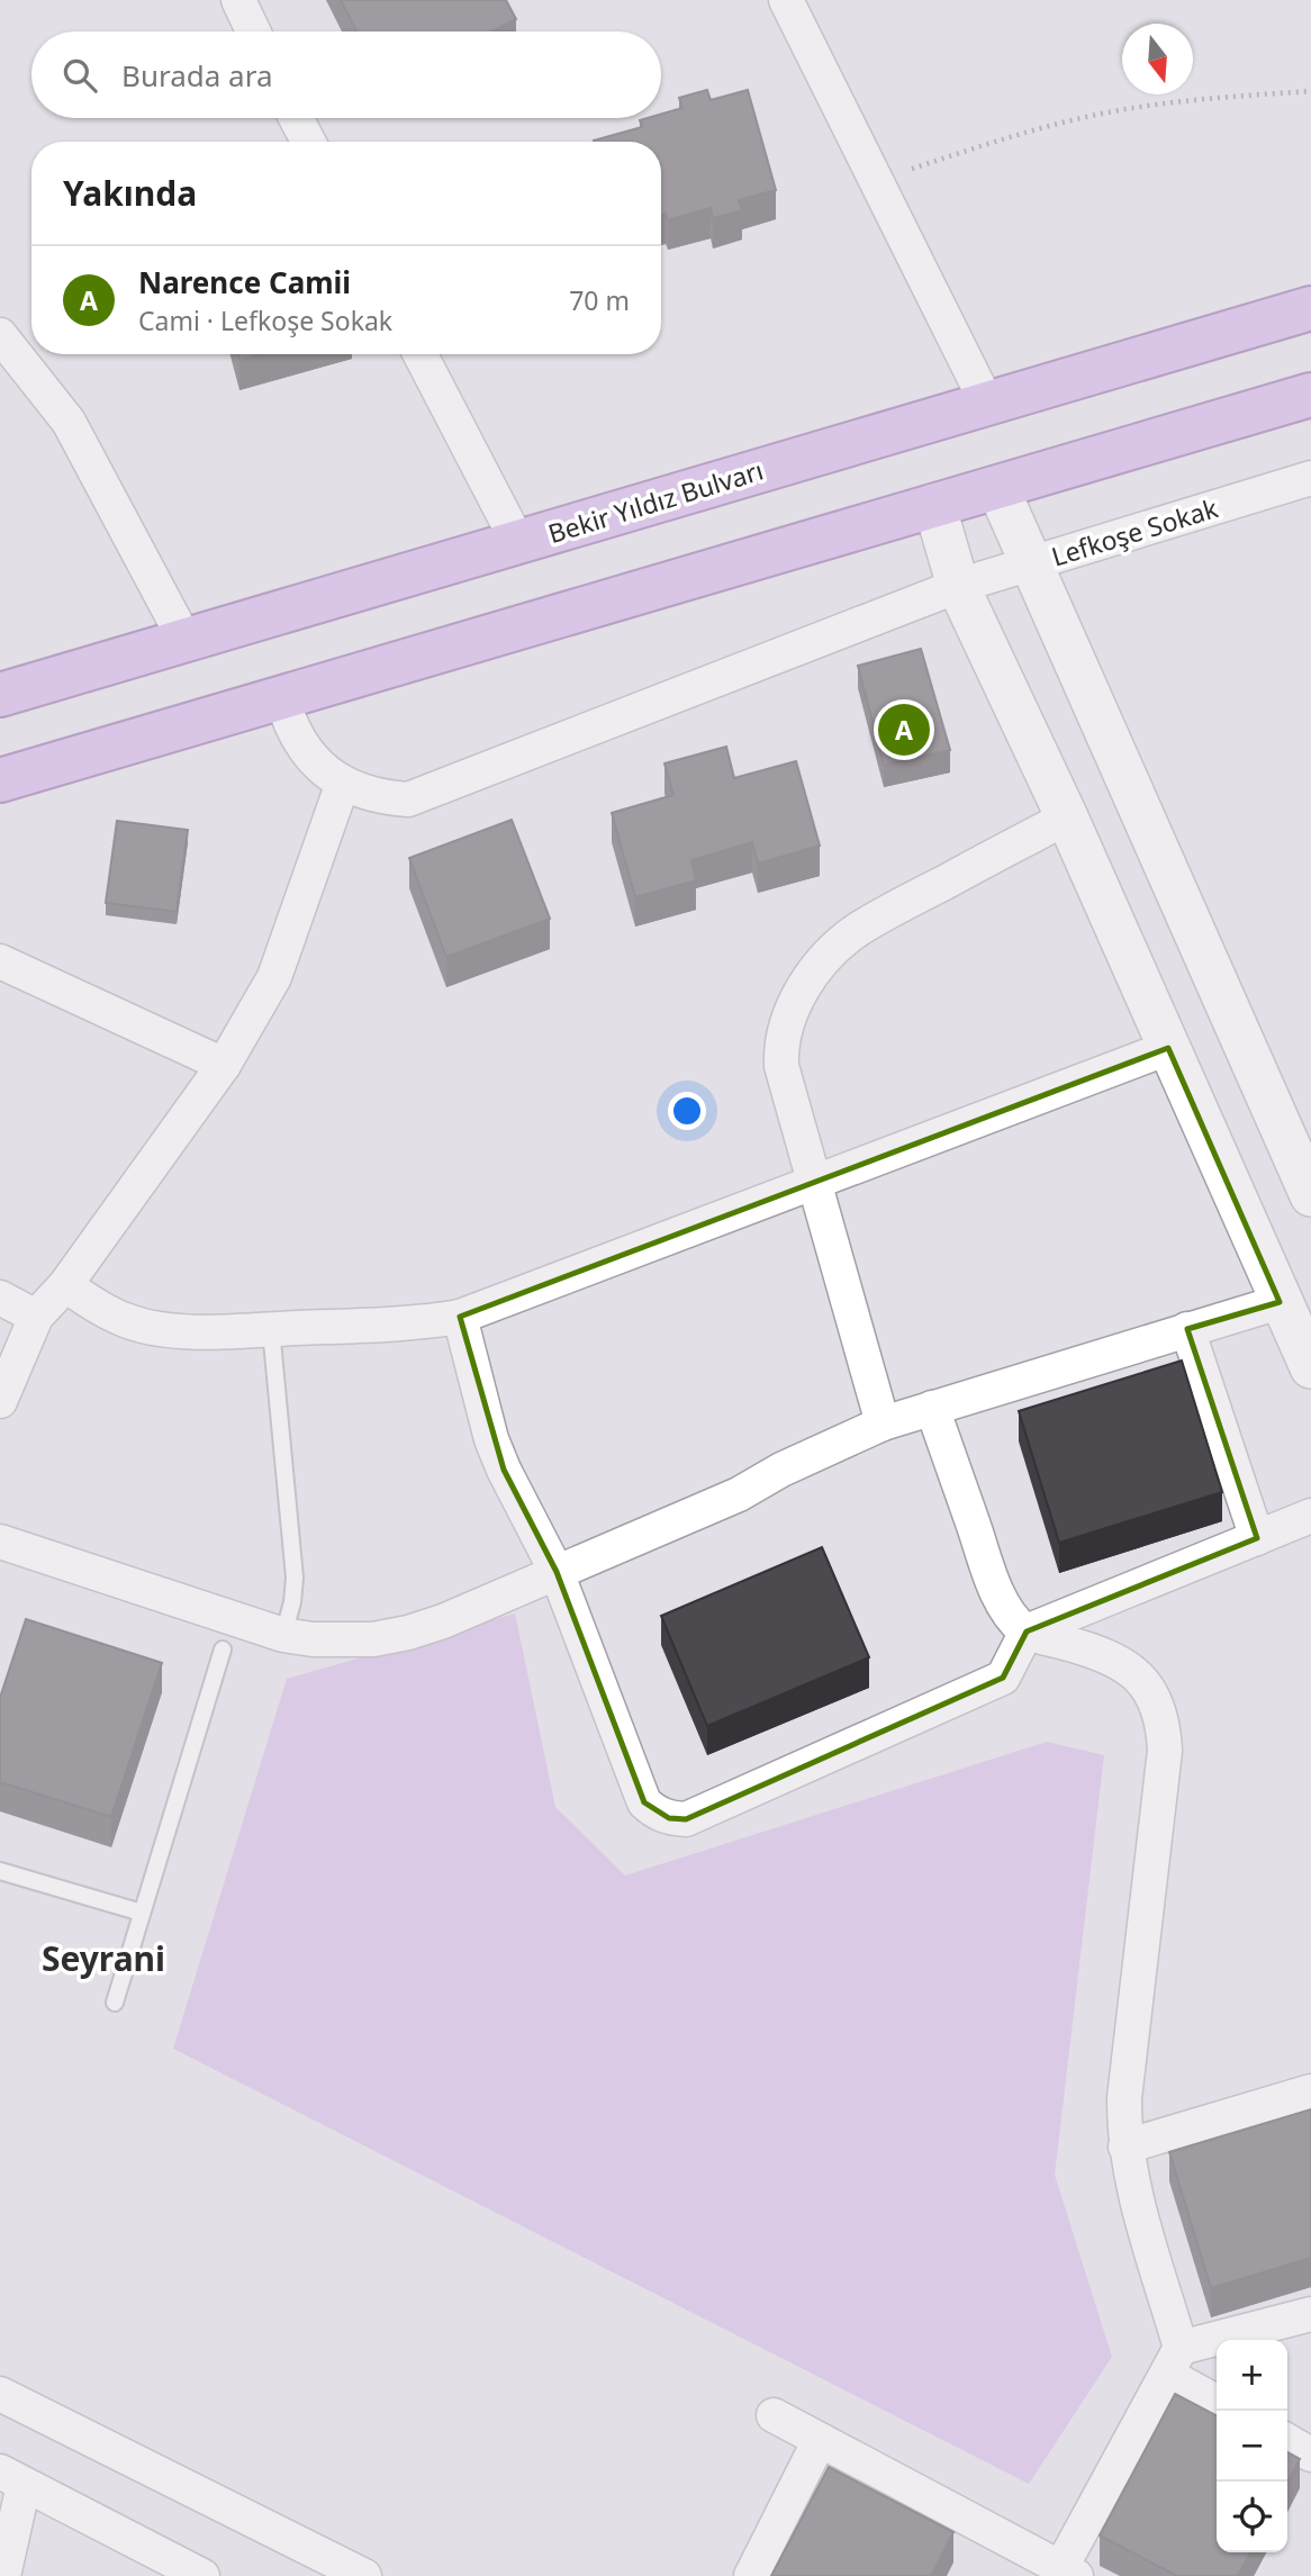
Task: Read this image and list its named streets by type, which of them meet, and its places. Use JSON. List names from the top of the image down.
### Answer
{
  "streets": {
    "main road": ["Bekir Yıldız Bulvarı"],
    "street": ["Lefkoşe Sokak"]
  },
  "districts": ["Seyrani"],
  "north": "bottom",
  "page": {
    "search": "Burada ara",
    "heading": "Yakında",
    "list": [
      {
        "mark": "A",
        "name": "Narence Camii",
        "note": "Cami · Lefkoşe Sokak",
        "value": "70 m"
      }
    ],
    "pins": "A",
    "map_buttons": ["+", "−"]
  }
}
